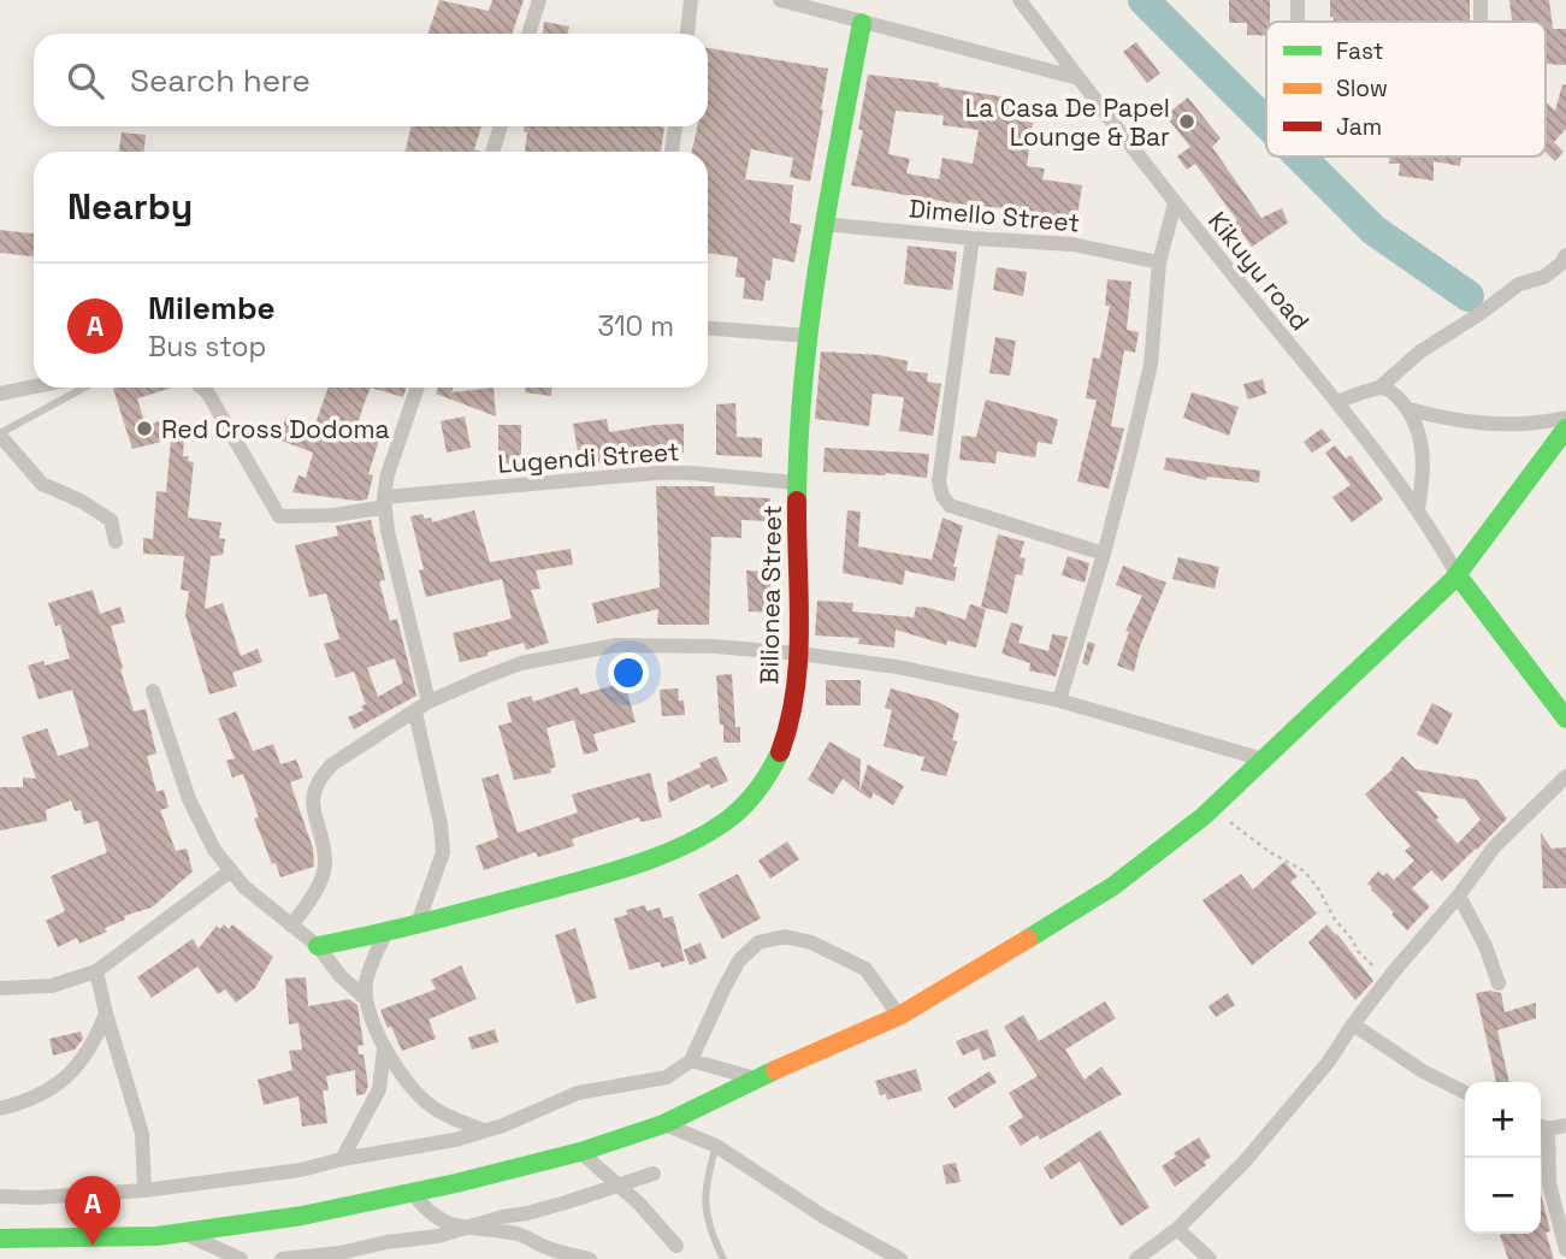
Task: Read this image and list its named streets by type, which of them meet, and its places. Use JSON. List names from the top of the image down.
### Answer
{
  "streets": {
    "main road": ["Bilionea Street"],
    "street": ["Dimello Street", "Kikuyu road", "Lugendi Street"]
  },
  "crossings": [
    ["Dimello Street", "Bilionea Street"],
    ["Lugendi Street", "Bilionea Street"]
  ],
  "places": ["La Casa De Papel Lounge & Bar", "Red Cross Dodoma"],
  "legend": ["Fast", "Slow", "Jam"],
  "page": {
    "search": "Search here",
    "heading": "Nearby",
    "list": [
      {
        "mark": "A",
        "name": "Milembe",
        "note": "Bus stop",
        "value": "310 m"
      }
    ],
    "map_buttons": ["+", "−"],
    "pins": "A"
  }
}
